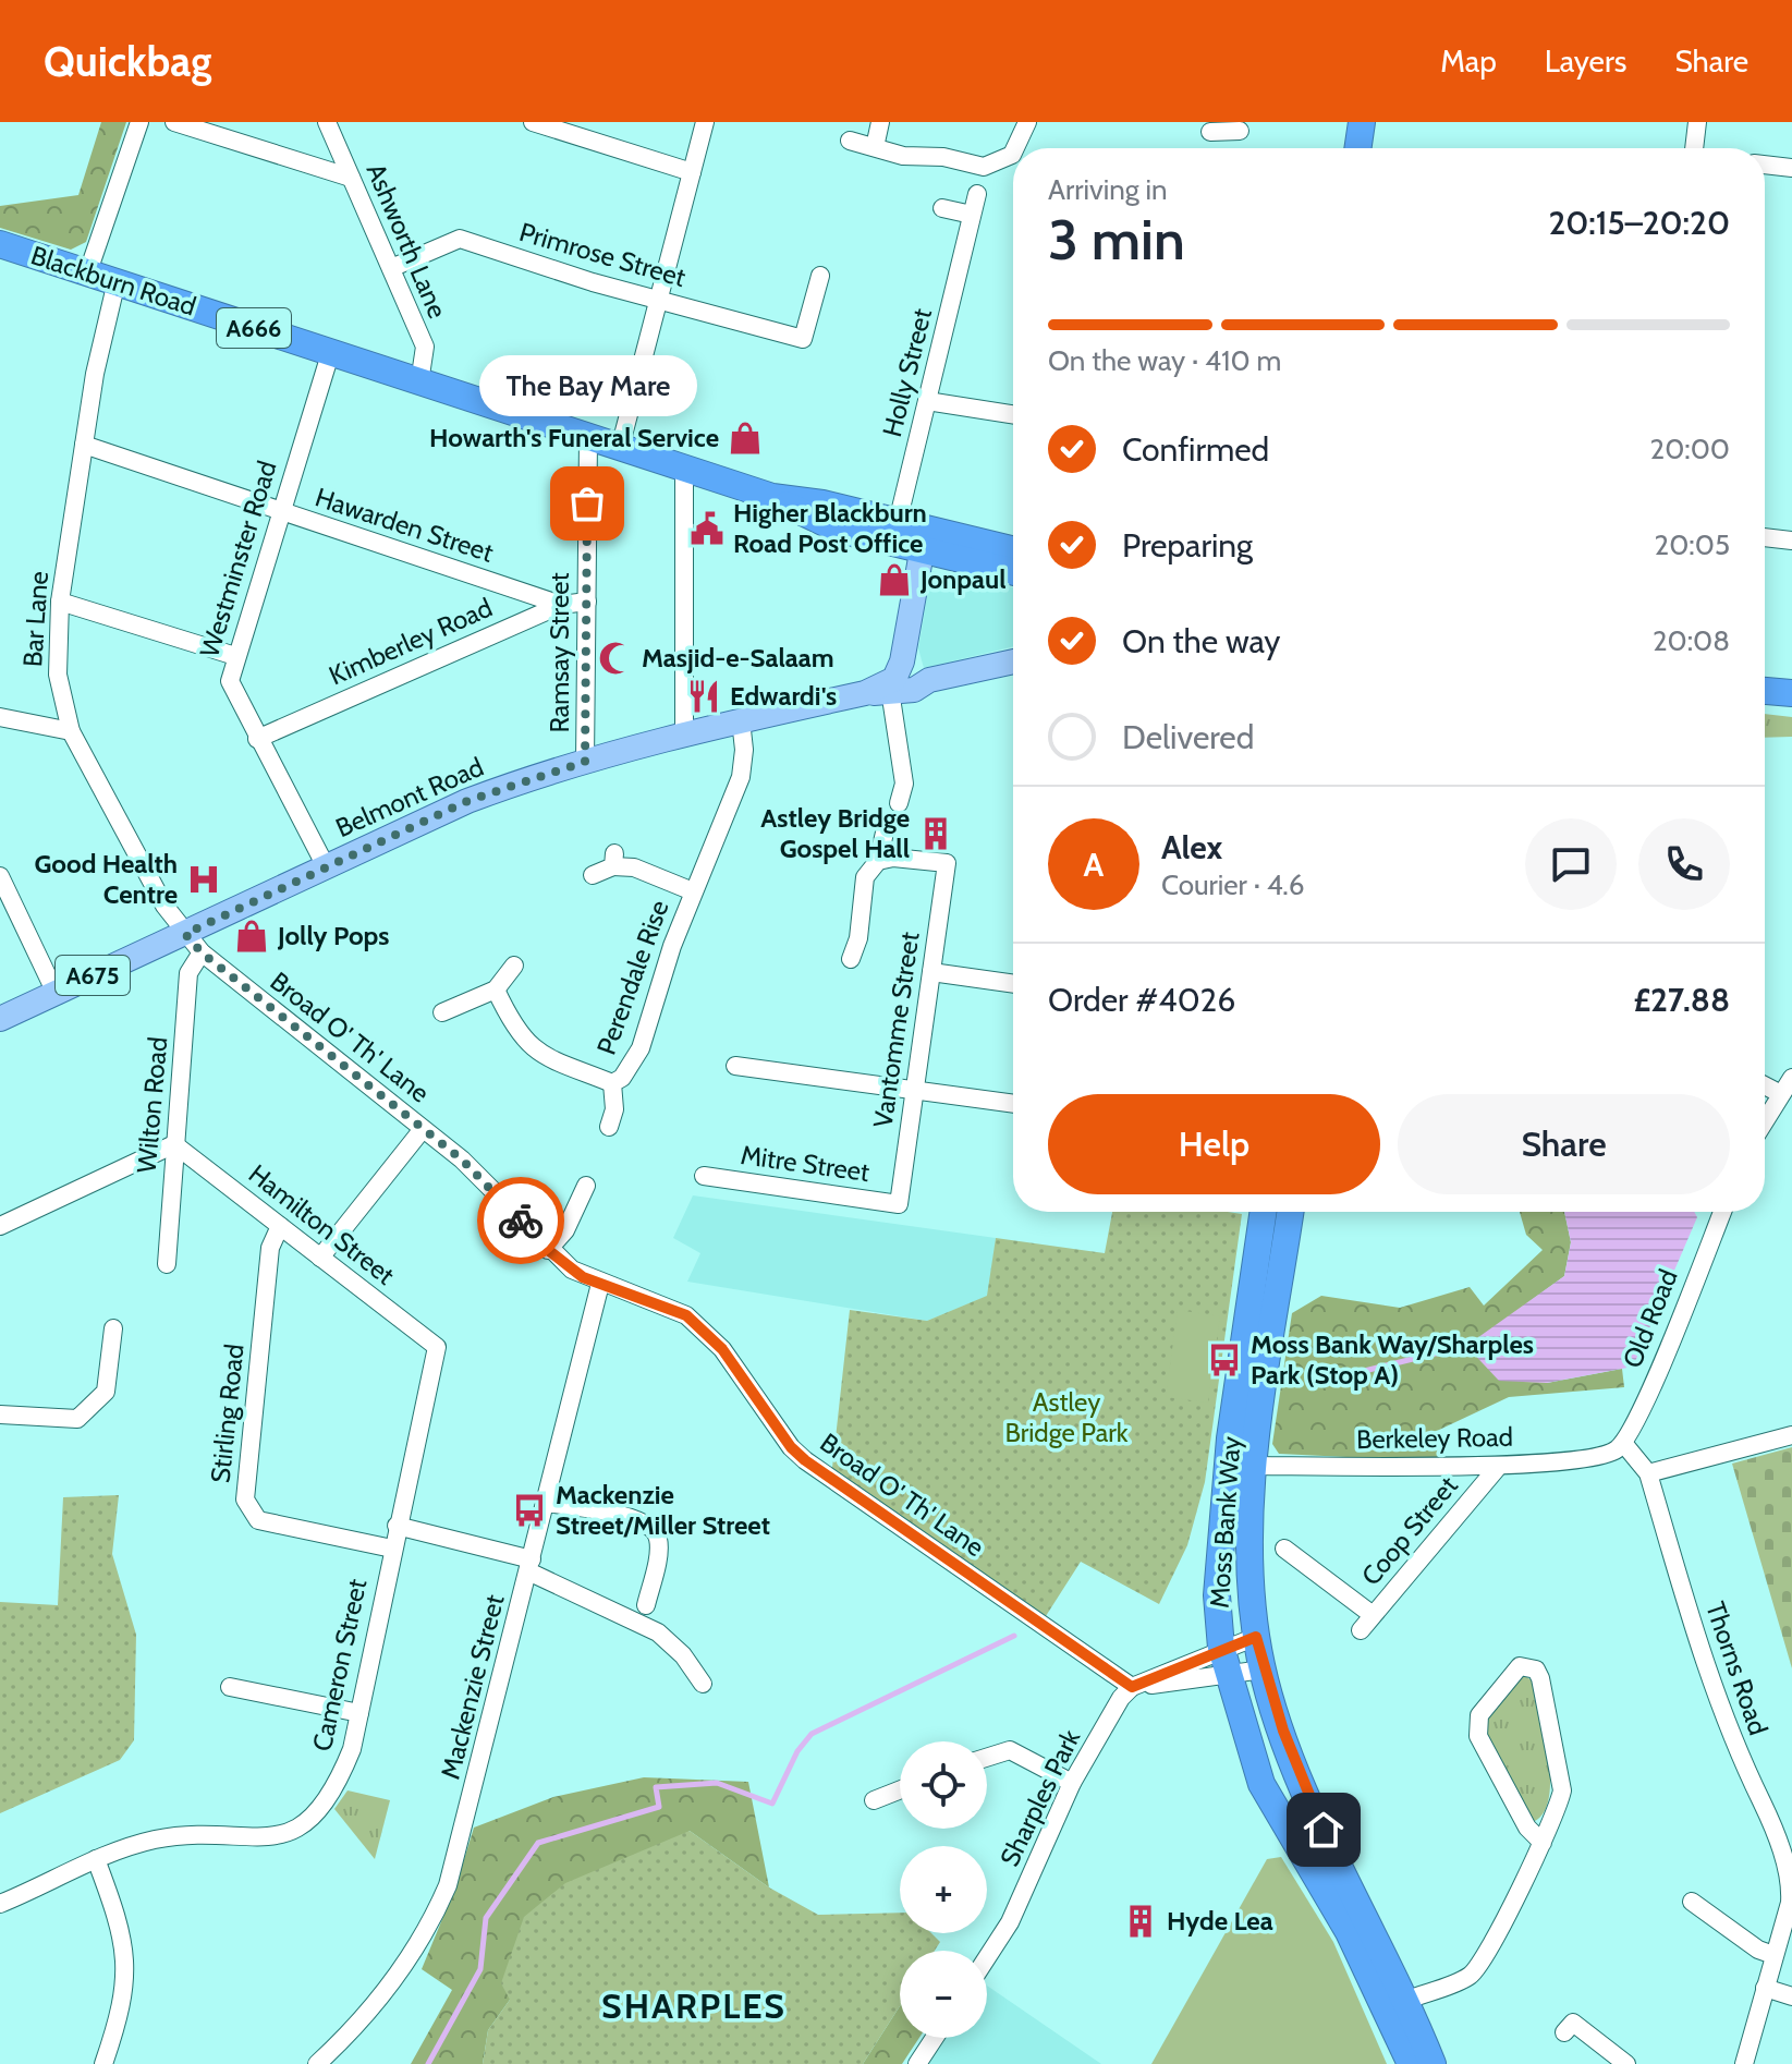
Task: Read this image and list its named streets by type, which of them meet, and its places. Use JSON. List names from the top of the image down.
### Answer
{
  "streets": {
    "highway": ["Blackburn Road", "A666", "Moss Bank Way"],
    "main road": ["Belmont Road", "A675"],
    "street": [
      "Ashworth Lane",
      "Primrose Street",
      "Holly Street",
      "Hawarden Street",
      "Westminster Road",
      "Bar Lane",
      "Kimberley Road",
      "Ramsay Street",
      "Perendale Rise",
      "Vantomme Street",
      "Broad O' Th' Lane",
      "Wilton Road",
      "Mitre Street",
      "Hamilton Street",
      "Old Road",
      "Stirling Road",
      "Berkeley Road",
      "Coop Street",
      "Cameron Street",
      "Thorns Road",
      "Mackenzie Street",
      "Sharples Park"
    ]
  },
  "crossings": [
    ["Ashworth Lane", "Primrose Street"],
    ["Ashworth Lane", "Blackburn Road"],
    ["Blackburn Road", "Holly Street"],
    ["Blackburn Road", "Westminster Road"],
    ["Blackburn Road", "Bar Lane"],
    ["Blackburn Road", "Ramsay Street"],
    ["Hawarden Street", "Westminster Road"],
    ["Hawarden Street", "Bar Lane"],
    ["Hawarden Street", "Kimberley Road"],
    ["Westminster Road", "Kimberley Road"],
    ["Westminster Road", "Belmont Road"],
    ["Bar Lane", "Belmont Road"],
    ["Bar Lane", "Broad O' Th' Lane"],
    ["Kimberley Road", "Ramsay Street"],
    ["Ramsay Street", "Belmont Road"],
    ["Belmont Road", "Perendale Rise"],
    ["Belmont Road", "Broad O' Th' Lane"],
    ["Vantomme Street", "Mitre Street"],
    ["Broad O' Th' Lane", "Wilton Road"],
    ["Broad O' Th' Lane", "Mackenzie Street"],
    ["Broad O' Th' Lane", "Sharples Park"],
    ["Wilton Road", "Hamilton Street"],
    ["Hamilton Street", "Stirling Road"],
    ["Hamilton Street", "Cameron Street"],
    ["Old Road", "Berkeley Road"],
    ["Old Road", "Thorns Road"],
    ["Stirling Road", "Cameron Street"],
    ["Berkeley Road", "Moss Bank Way"],
    ["Berkeley Road", "Coop Street"],
    ["Berkeley Road", "Thorns Road"]
  ],
  "districts": ["SHARPLES"],
  "parks": ["Astley Bridge Park"],
  "places": {
    "shop": ["Howarth's Funeral Service", "Jonpaul", "Jolly Pops"],
    "other": ["The Bay Mare"],
    "public building": ["Higher Blackburn Road Post Office"],
    "mosque": ["Masjid-e-Salaam"],
    "restaurant": ["Edwardi's"],
    "building": ["Astley Bridge Gospel Hall", "Hyde Lea"],
    "hospital": ["Good Health Centre"],
    "bus stop": ["Moss Bank Way/Sharples Park (Stop A)", "Mackenzie Street/Miller Street"]
  },
  "page": {
    "header": "Quickbag",
    "nav": ["Map", "Layers", "Share"],
    "heading": ["3 min", "Arriving in", "20:15–20:20"],
    "panel": [
      "Alex",
      "Courier · 4.6",
      "Order #4026",
      "£27.88"
    ],
    "bar": "On the way · 410 m",
    "bubble": "The Bay Mare",
    "list": [
      ["Confirmed", "20:00"],
      ["Preparing", "20:05"],
      ["On the way", "20:08"],
      "Delivered"
    ],
    "round": "A",
    "buttons": ["Help", "Share"],
    "map_buttons": ["+", "−"]
  }
}
